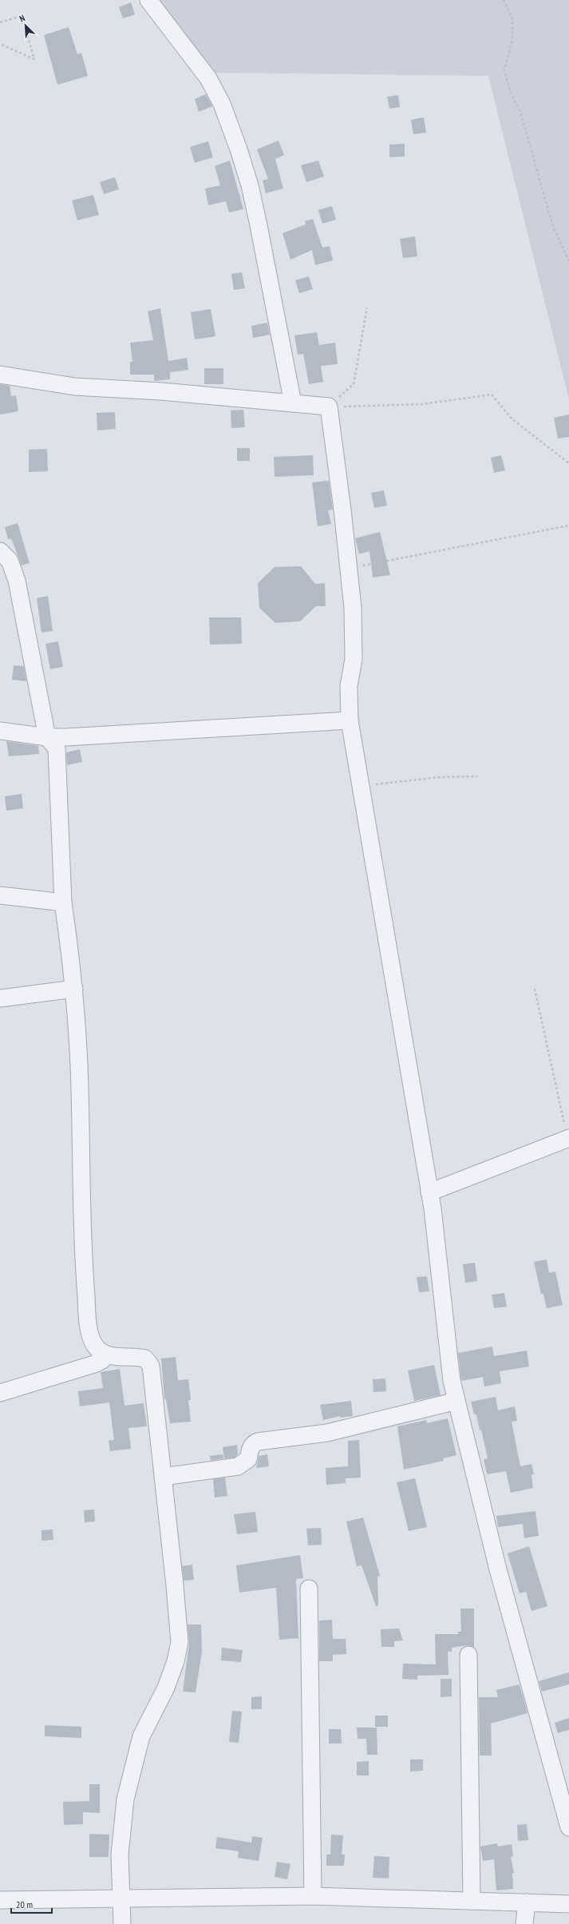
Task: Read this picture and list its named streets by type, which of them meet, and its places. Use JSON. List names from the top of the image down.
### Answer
{
  "scale_bar": "20 m",
  "north": "top left"
}
